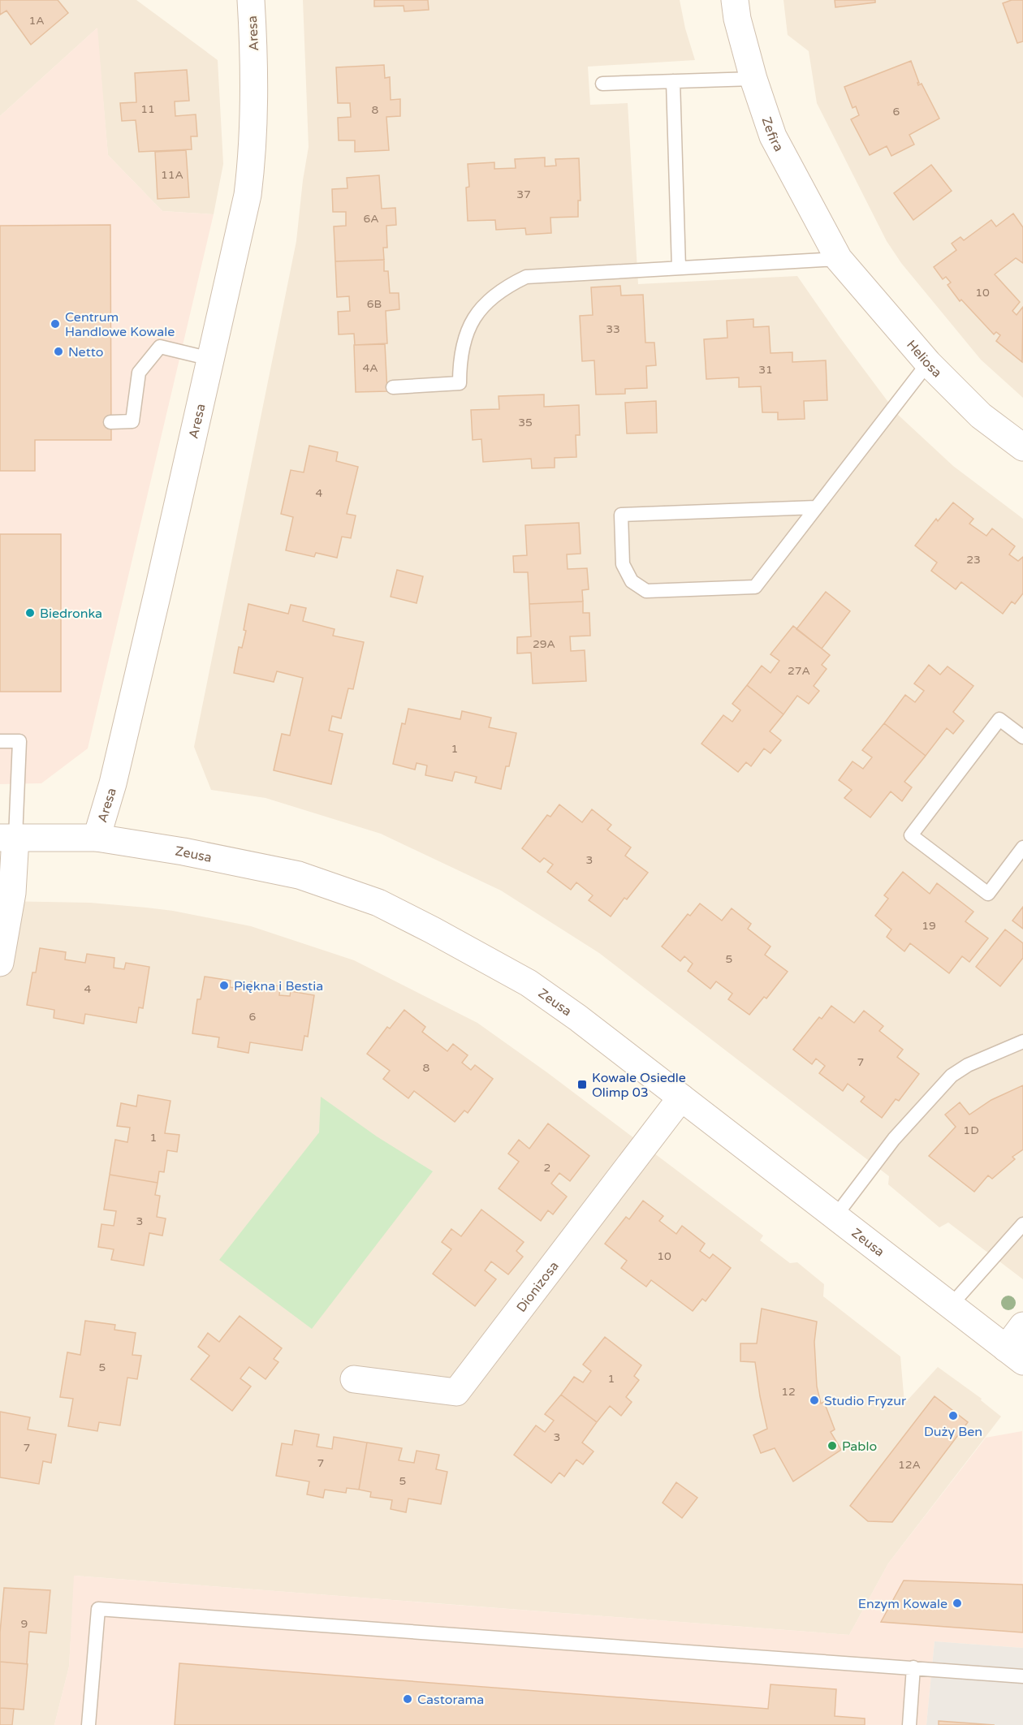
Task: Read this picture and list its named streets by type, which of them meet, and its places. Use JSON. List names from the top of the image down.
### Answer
{
  "streets": {
    "street": [
      "Aresa",
      "Zefira",
      "Heliosa",
      "Zeusa",
      "Dionizosa"
    ]
  },
  "crossings": [
    ["Aresa", "Zeusa"],
    ["Zefira", "Heliosa"],
    ["Zeusa", "Dionizosa"]
  ],
  "places": {
    "other": [
      "Centrum Handlowe Kowale",
      "Netto",
      "Biedronka",
      "Piękna i Bestia",
      "Studio Fryzur",
      "Duży Ben",
      "Pablo",
      "Enzym Kowale",
      "Castorama"
    ],
    "transit": ["Kowale Osiedle Olimp 03"]
  },
  "house_numbers": [
    "1A",
    "11",
    "8",
    "6",
    "11A",
    "37",
    "6A",
    "10",
    "6B",
    "33",
    "4A",
    "31",
    "35",
    "4",
    "23",
    "29A",
    "27A",
    "1",
    "3",
    "19",
    "5",
    "4",
    "6",
    "7",
    "8",
    "1D",
    "1",
    "2",
    "3",
    "10",
    "5",
    "1",
    "12",
    "3",
    "7",
    "7",
    "12A",
    "5",
    "9"
  ]
}
